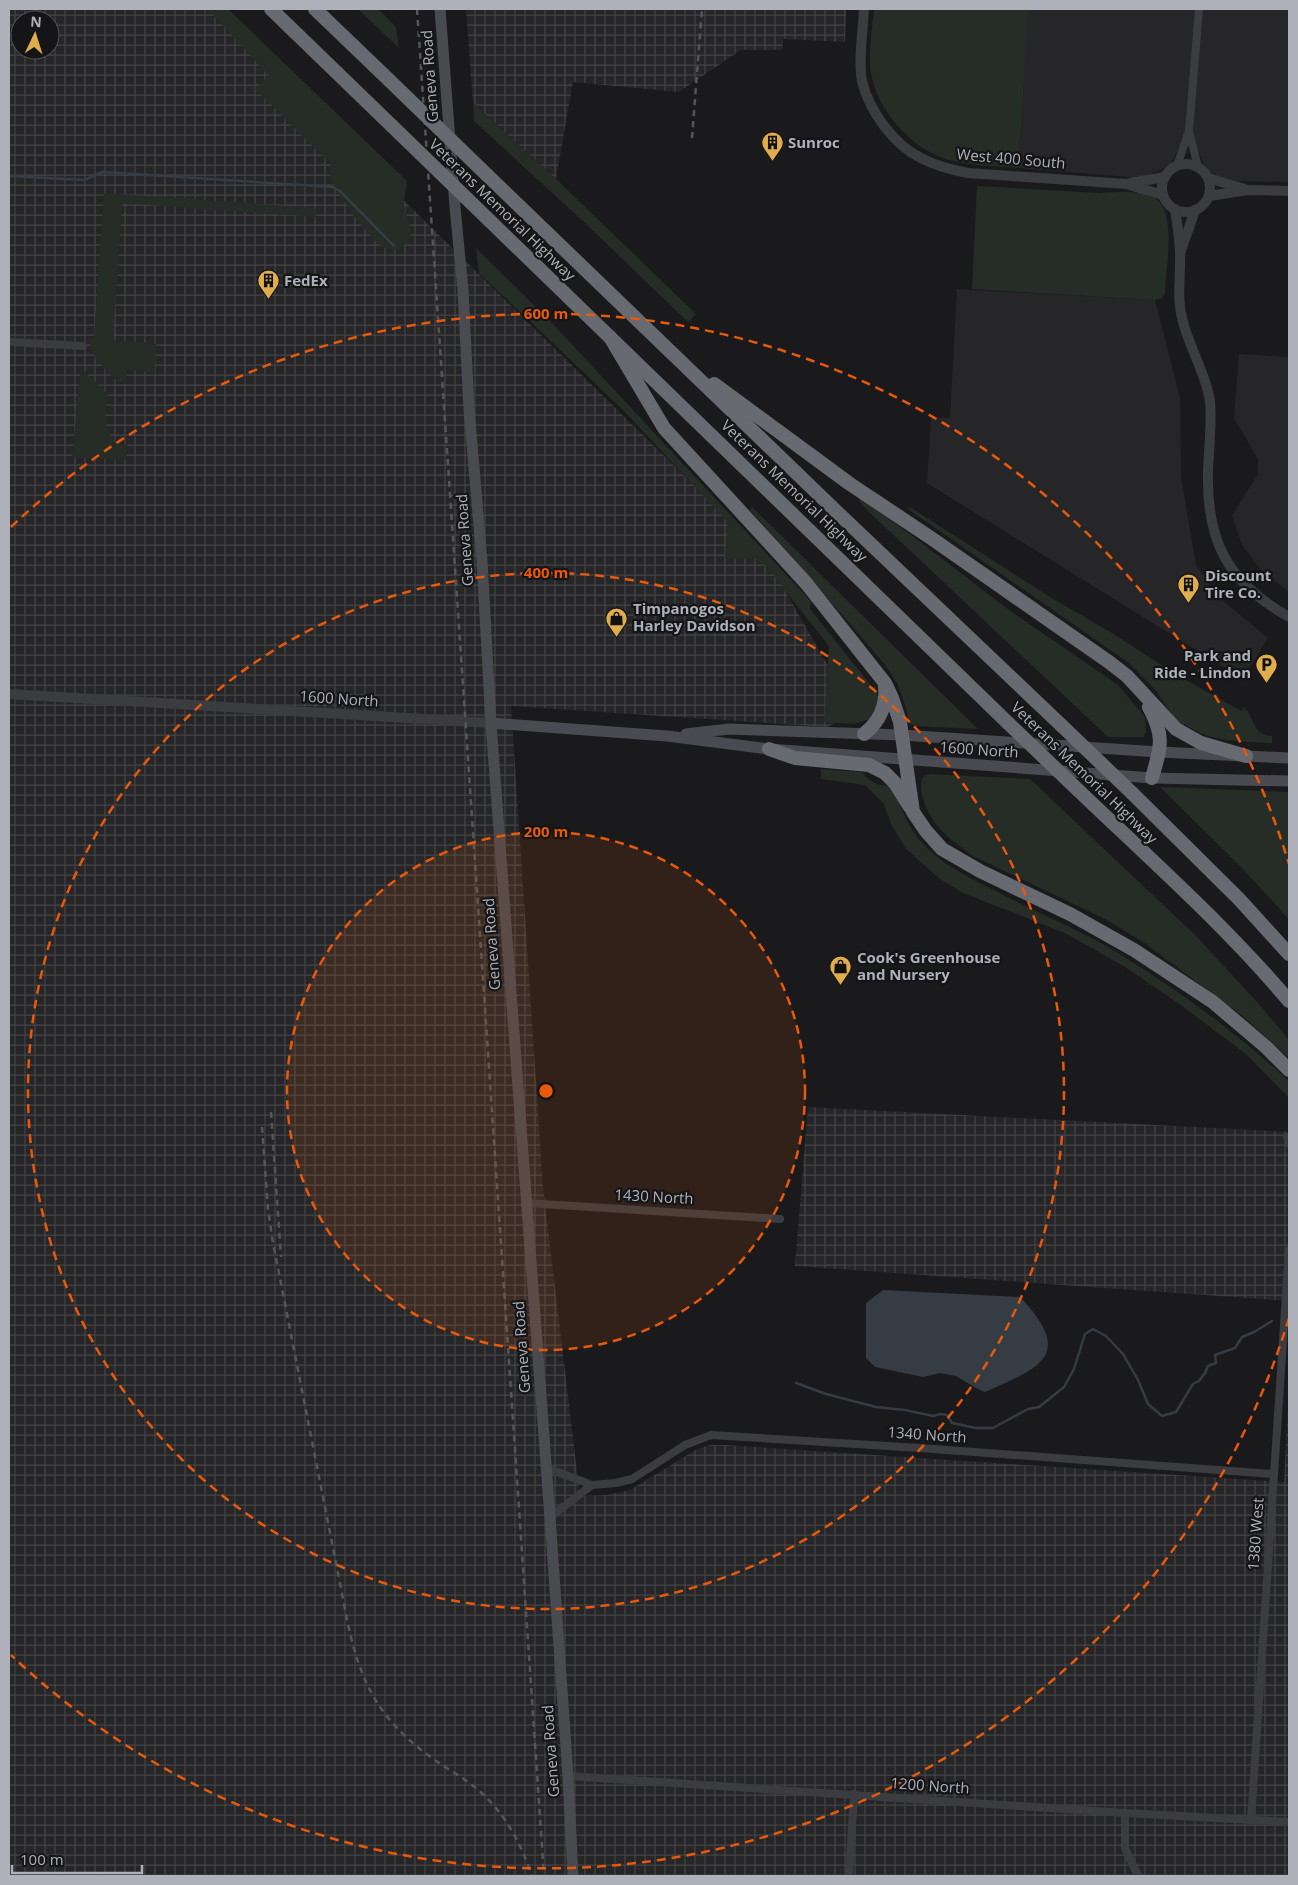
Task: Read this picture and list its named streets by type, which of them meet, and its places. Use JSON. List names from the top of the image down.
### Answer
{
  "streets": {
    "highway": ["Veterans Memorial Highway"],
    "main road": ["Geneva Road", "1600 North"],
    "street": [
      "West 400 South",
      "1430 North",
      "1340 North",
      "1380 West",
      "1200 North"
    ]
  },
  "crossings": [
    ["Geneva Road", "1600 North"],
    ["Geneva Road", "1430 North"],
    ["Geneva Road", "1200 North"],
    ["1340 North", "1380 West"],
    ["1380 West", "1200 North"]
  ],
  "places": {
    "building": ["Sunroc", "FedEx", "Discount Tire Co."],
    "shop": ["Timpanogos Harley Davidson", "Cook's Greenhouse and Nursery"],
    "parking": ["Park and Ride - Lindon"]
  },
  "scale_bar": "100 m",
  "north": "top",
  "rings": ["600 m", "400 m", "200 m"]
}
